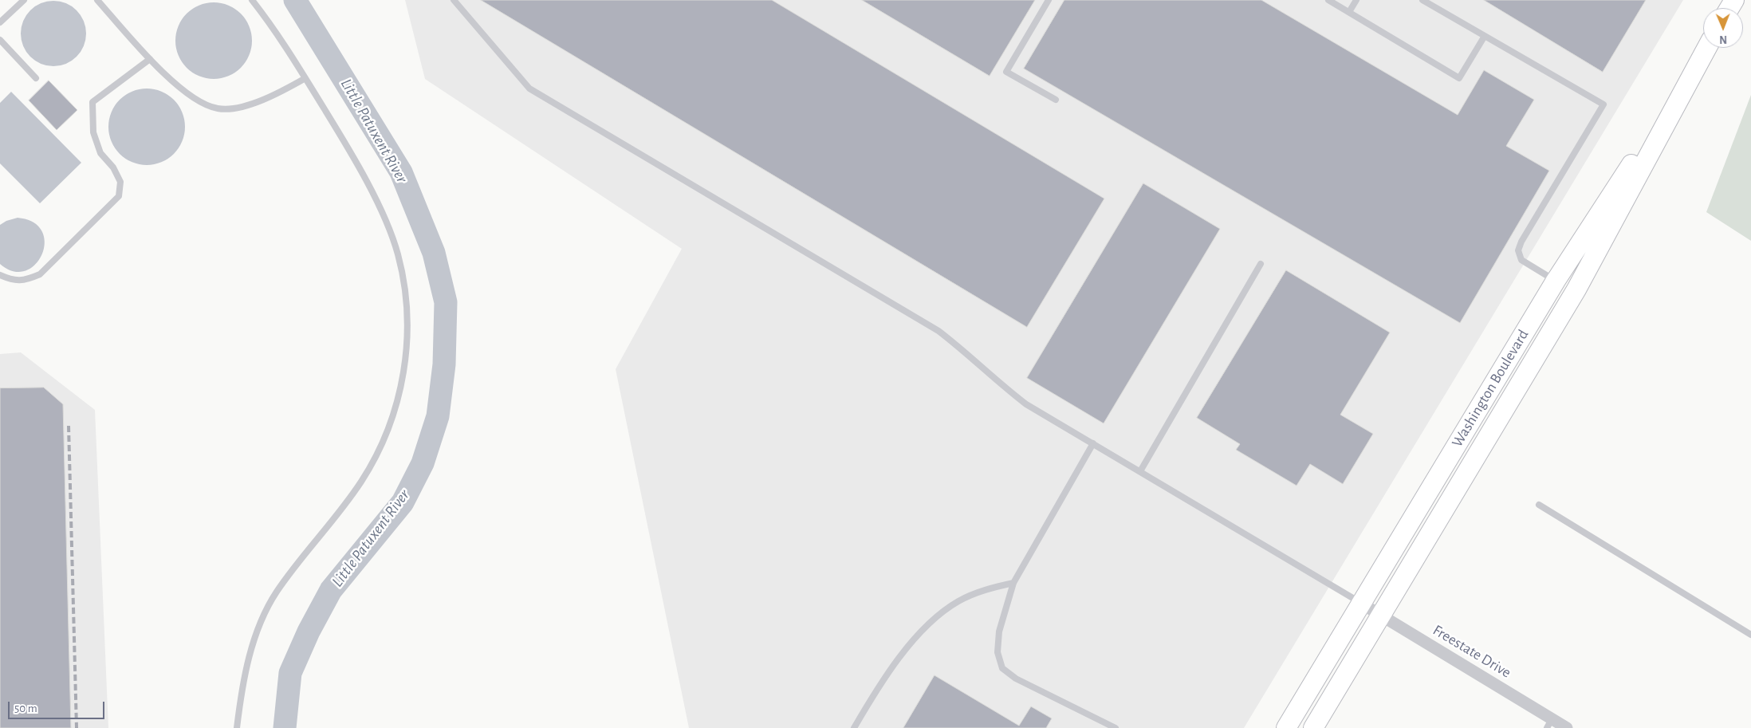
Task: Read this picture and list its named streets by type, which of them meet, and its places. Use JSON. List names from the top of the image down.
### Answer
{
  "streets": {
    "main road": ["Washington Boulevard"],
    "street": ["Freestate Drive"]
  },
  "crossings": [
    ["Washington Boulevard", "Freestate Drive"]
  ],
  "water": ["Little Patuxent River"],
  "scale_bar": "50 m",
  "north": "bottom"
}
